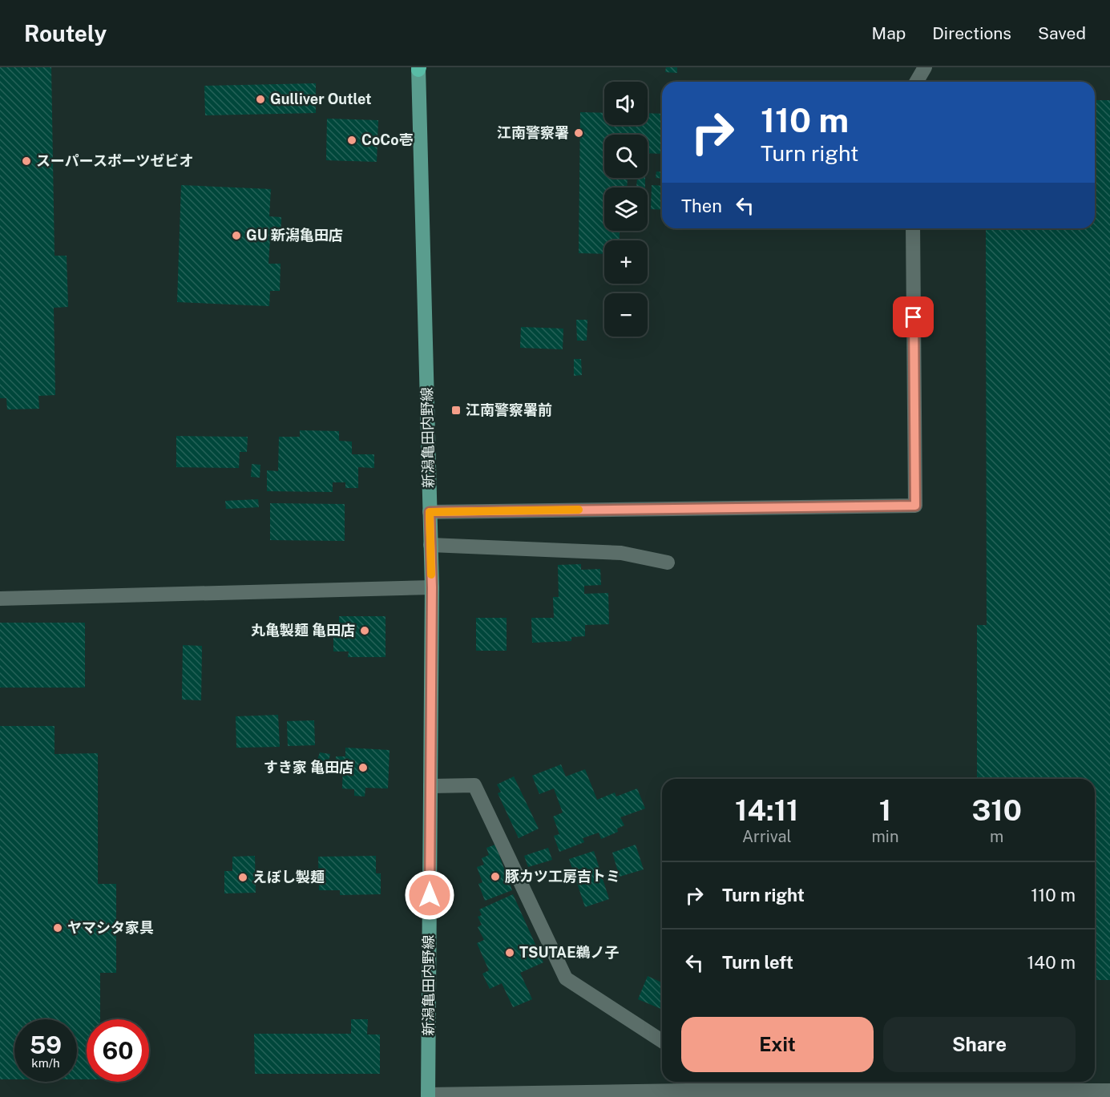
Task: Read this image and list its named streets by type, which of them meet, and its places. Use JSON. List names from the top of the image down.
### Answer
{
  "streets": {
    "main road": ["新潟亀田内野線"]
  },
  "places": {
    "other": [
      "Gulliver Outlet",
      "江南警察署",
      "CoCo壱",
      "スーパースポーツゼビオ",
      "GU 新潟亀田店",
      "丸亀製麺 亀田店",
      "すき家 亀田店",
      "豚カツ工房吉トミ",
      "えぼし製麺",
      "ヤマシタ家具",
      "TSUTAE鵜ノ子"
    ],
    "transit": ["江南警察署前"]
  },
  "page": {
    "header": "Routely",
    "nav": ["Map", "Directions", "Saved"],
    "map_buttons": ["+", "−"],
    "turn": ["110 m", "Turn right"],
    "then": "Then",
    "eta": [
      "14:11",
      "Arrival",
      "1",
      "min",
      "310",
      "m"
    ],
    "list": [
      {
        "name": "Turn right",
        "value": "110 m"
      },
      {
        "name": "Turn left",
        "value": "140 m"
      }
    ],
    "buttons": ["Exit", "Share"],
    "speed": "59 km/h",
    "limit": "60"
  }
}
